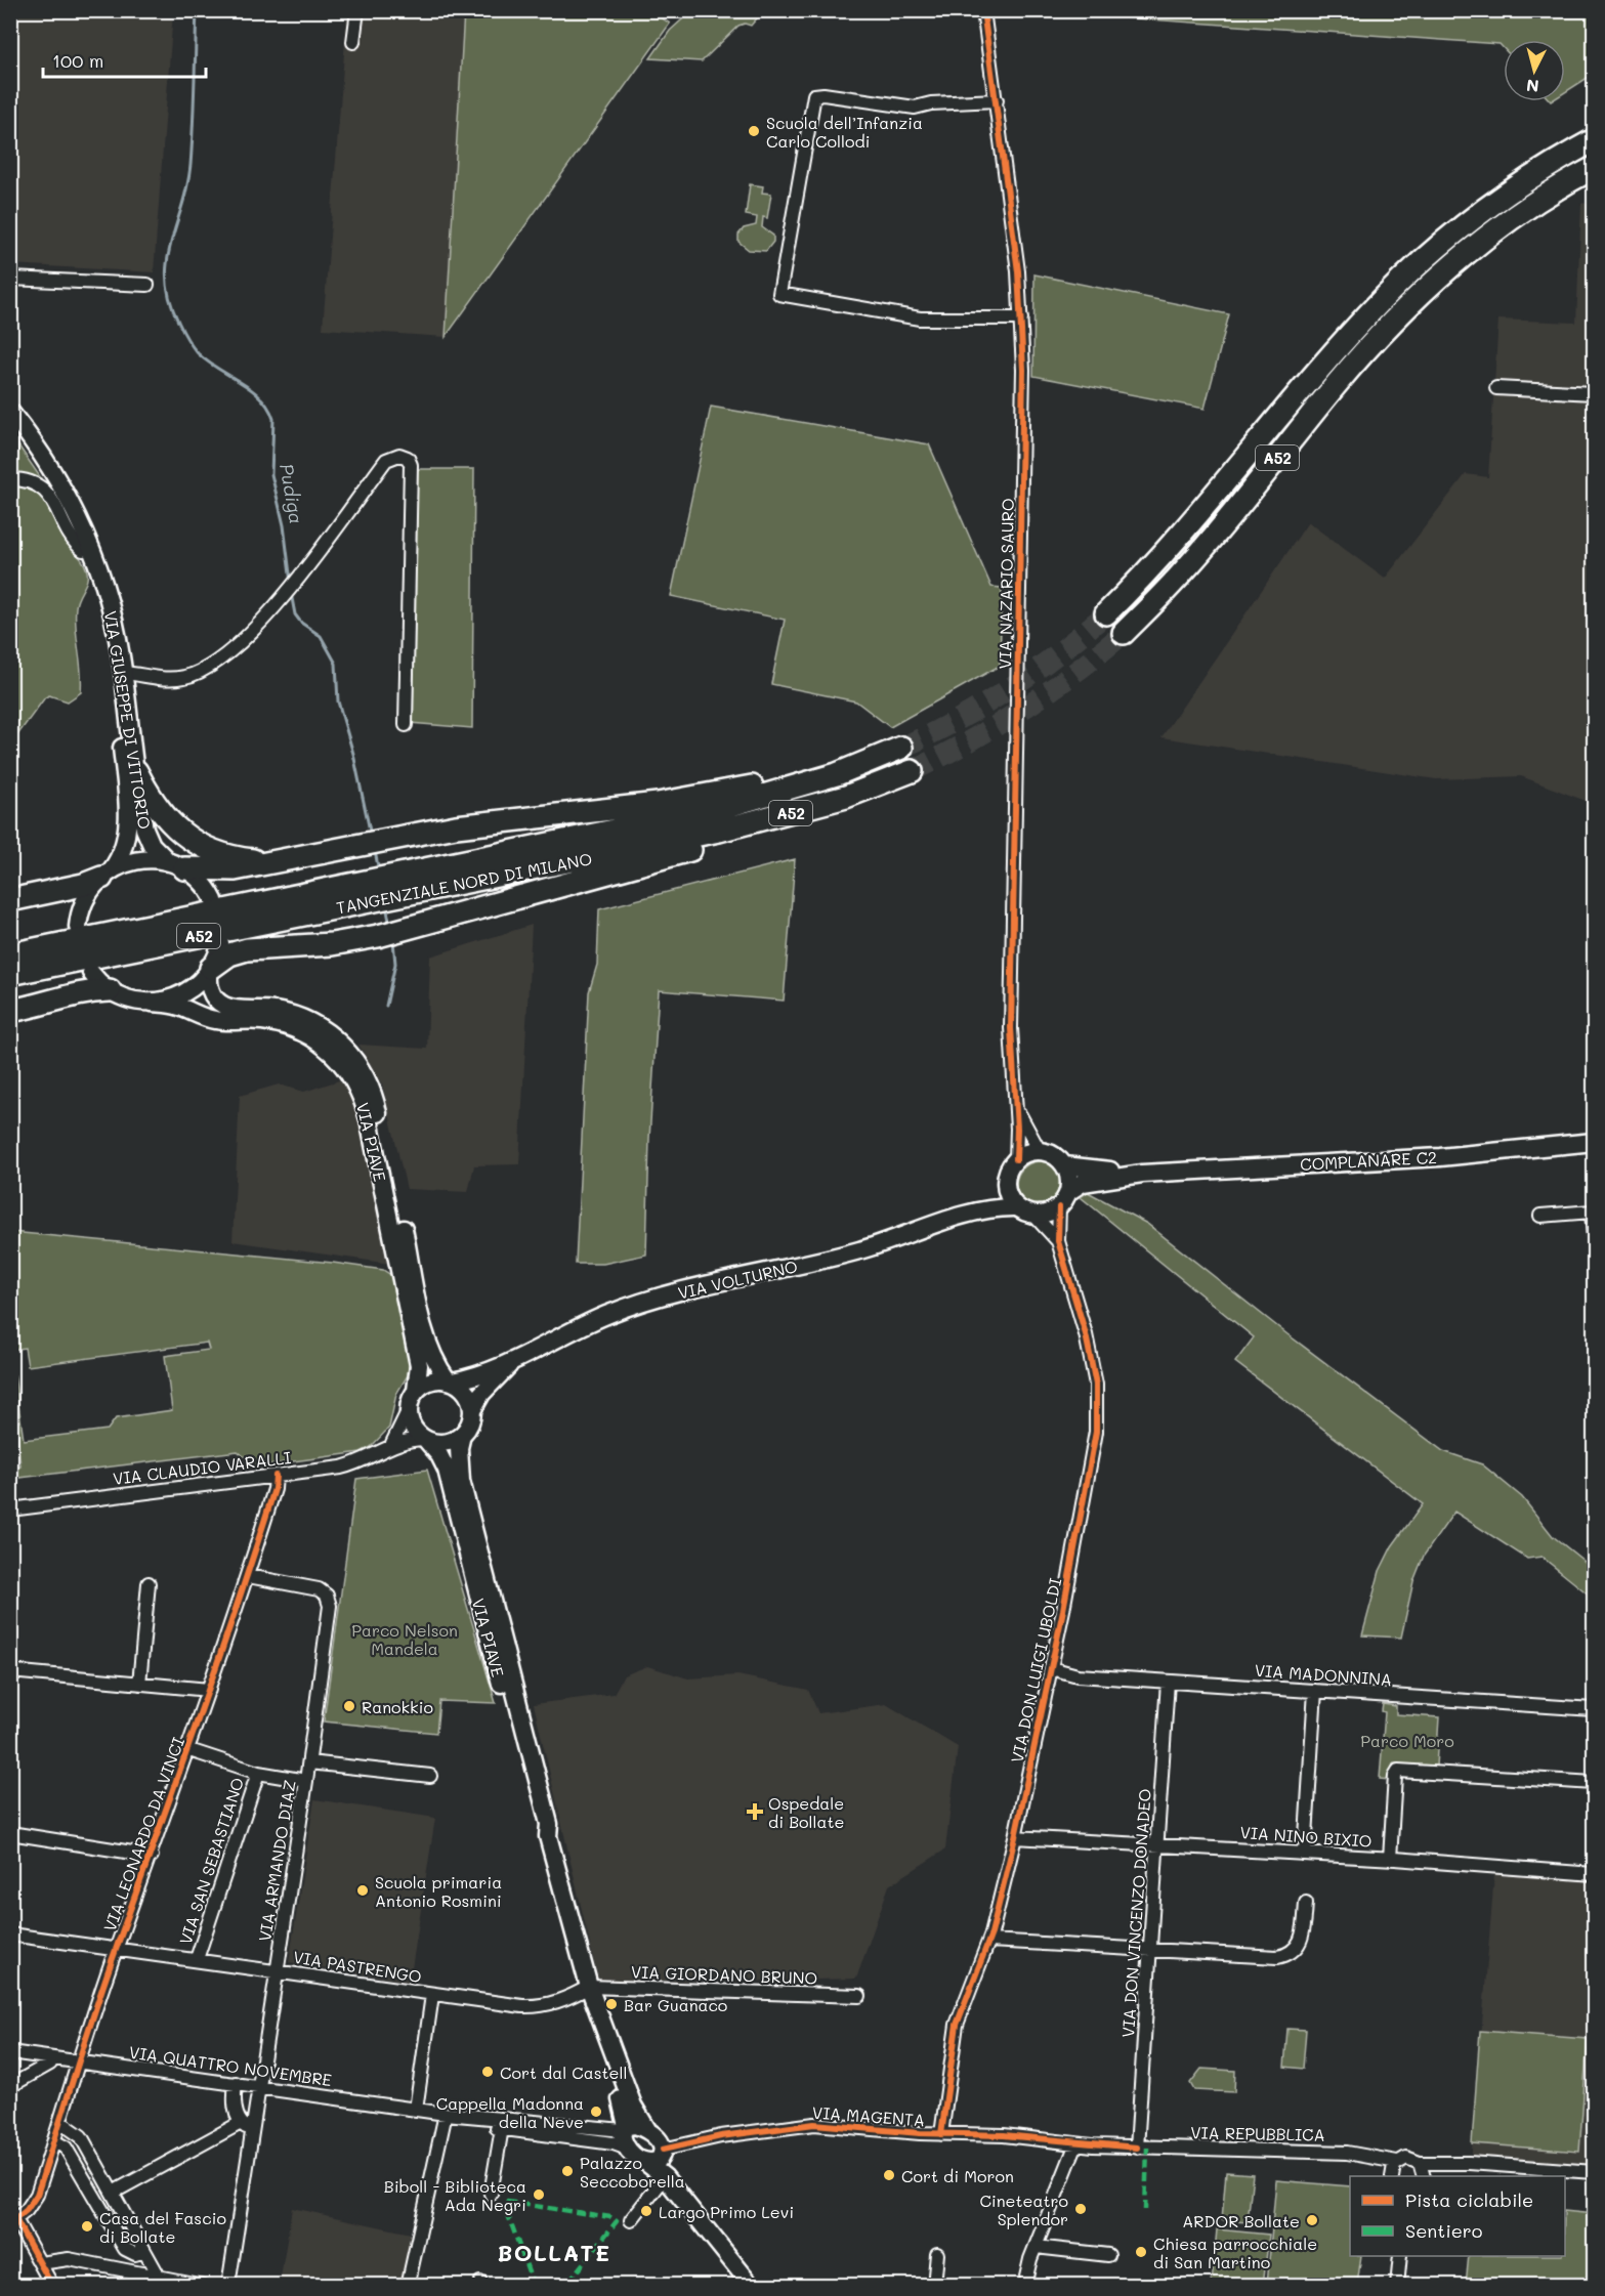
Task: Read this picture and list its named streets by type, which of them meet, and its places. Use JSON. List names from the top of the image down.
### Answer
{
  "streets": {
    "highway": ["A52", "TANGENZIALE NORD DI MILANO"],
    "street": [
      "VIA NAZARIO SAURO",
      "VIA GIUSEPPE DI VITTORIO",
      "VIA PIAVE",
      "COMPLANARE C2",
      "VIA VOLTURNO",
      "VIA CLAUDIO VARALLI",
      "VIA DON LUIGI UBOLDI",
      "VIA MADONNINA",
      "VIA LEONARDO DA VINCI",
      "VIA NINO BIXIO",
      "VIA SAN SEBASTIANO",
      "VIA ARMANDO DIAZ",
      "VIA DON VINCENZO DONADEO",
      "VIA PASTRENGO",
      "VIA GIORDANO BRUNO",
      "VIA QUATTRO NOVEMBRE",
      "VIA MAGENTA",
      "VIA REPUBBLICA"
    ]
  },
  "crossings": [
    ["VIA NAZARIO SAURO", "COMPLANARE C2"],
    ["VIA NAZARIO SAURO", "VIA VOLTURNO"],
    ["VIA NAZARIO SAURO", "VIA DON LUIGI UBOLDI"],
    ["TANGENZIALE NORD DI MILANO", "VIA PIAVE"],
    ["VIA PIAVE", "VIA VOLTURNO"],
    ["VIA PIAVE", "VIA CLAUDIO VARALLI"],
    ["VIA PIAVE", "VIA PASTRENGO"],
    ["VIA PIAVE", "VIA GIORDANO BRUNO"],
    ["VIA PIAVE", "VIA QUATTRO NOVEMBRE"],
    ["VIA PIAVE", "VIA MAGENTA"],
    ["COMPLANARE C2", "VIA VOLTURNO"],
    ["COMPLANARE C2", "VIA DON LUIGI UBOLDI"],
    ["VIA VOLTURNO", "VIA CLAUDIO VARALLI"],
    ["VIA VOLTURNO", "VIA DON LUIGI UBOLDI"],
    ["VIA CLAUDIO VARALLI", "VIA LEONARDO DA VINCI"],
    ["VIA DON LUIGI UBOLDI", "VIA MADONNINA"],
    ["VIA DON LUIGI UBOLDI", "VIA NINO BIXIO"],
    ["VIA DON LUIGI UBOLDI", "VIA MAGENTA"],
    ["VIA MADONNINA", "VIA DON VINCENZO DONADEO"],
    ["VIA LEONARDO DA VINCI", "VIA ARMANDO DIAZ"],
    ["VIA LEONARDO DA VINCI", "VIA PASTRENGO"],
    ["VIA LEONARDO DA VINCI", "VIA QUATTRO NOVEMBRE"],
    ["VIA NINO BIXIO", "VIA DON VINCENZO DONADEO"],
    ["VIA SAN SEBASTIANO", "VIA PASTRENGO"],
    ["VIA ARMANDO DIAZ", "VIA PASTRENGO"],
    ["VIA ARMANDO DIAZ", "VIA QUATTRO NOVEMBRE"],
    ["VIA DON VINCENZO DONADEO", "VIA MAGENTA"],
    ["VIA DON VINCENZO DONADEO", "VIA REPUBBLICA"],
    ["VIA PASTRENGO", "VIA GIORDANO BRUNO"],
    ["VIA PASTRENGO", "VIA QUATTRO NOVEMBRE"],
    ["VIA MAGENTA", "VIA REPUBBLICA"]
  ],
  "districts": ["BOLLATE"],
  "water": ["Pudiga"],
  "parks": ["Parco Nelson Mandela", "Parco Moro"],
  "places": {
    "other": [
      "Scuola dell’Infanzia Carlo Collodi",
      "Ranokkio",
      "Scuola primaria Antonio Rosmini",
      "Bar Guanaco",
      "Cort dal Castell",
      "Cappella Madonna della Neve",
      "Palazzo Seccoborella",
      "Cort di Moron",
      "Biboll - Biblioteca Ada Negri",
      "Cineteatro Splendor",
      "Largo Primo Levi",
      "ARDOR Bollate",
      "Casa del Fascio di Bollate",
      "Chiesa parrocchiale di San Martino"
    ],
    "health": ["Ospedale di Bollate"]
  },
  "legend": ["Pista ciclabile", "Sentiero"],
  "scale_bar": "100 m",
  "north": "bottom"
}
